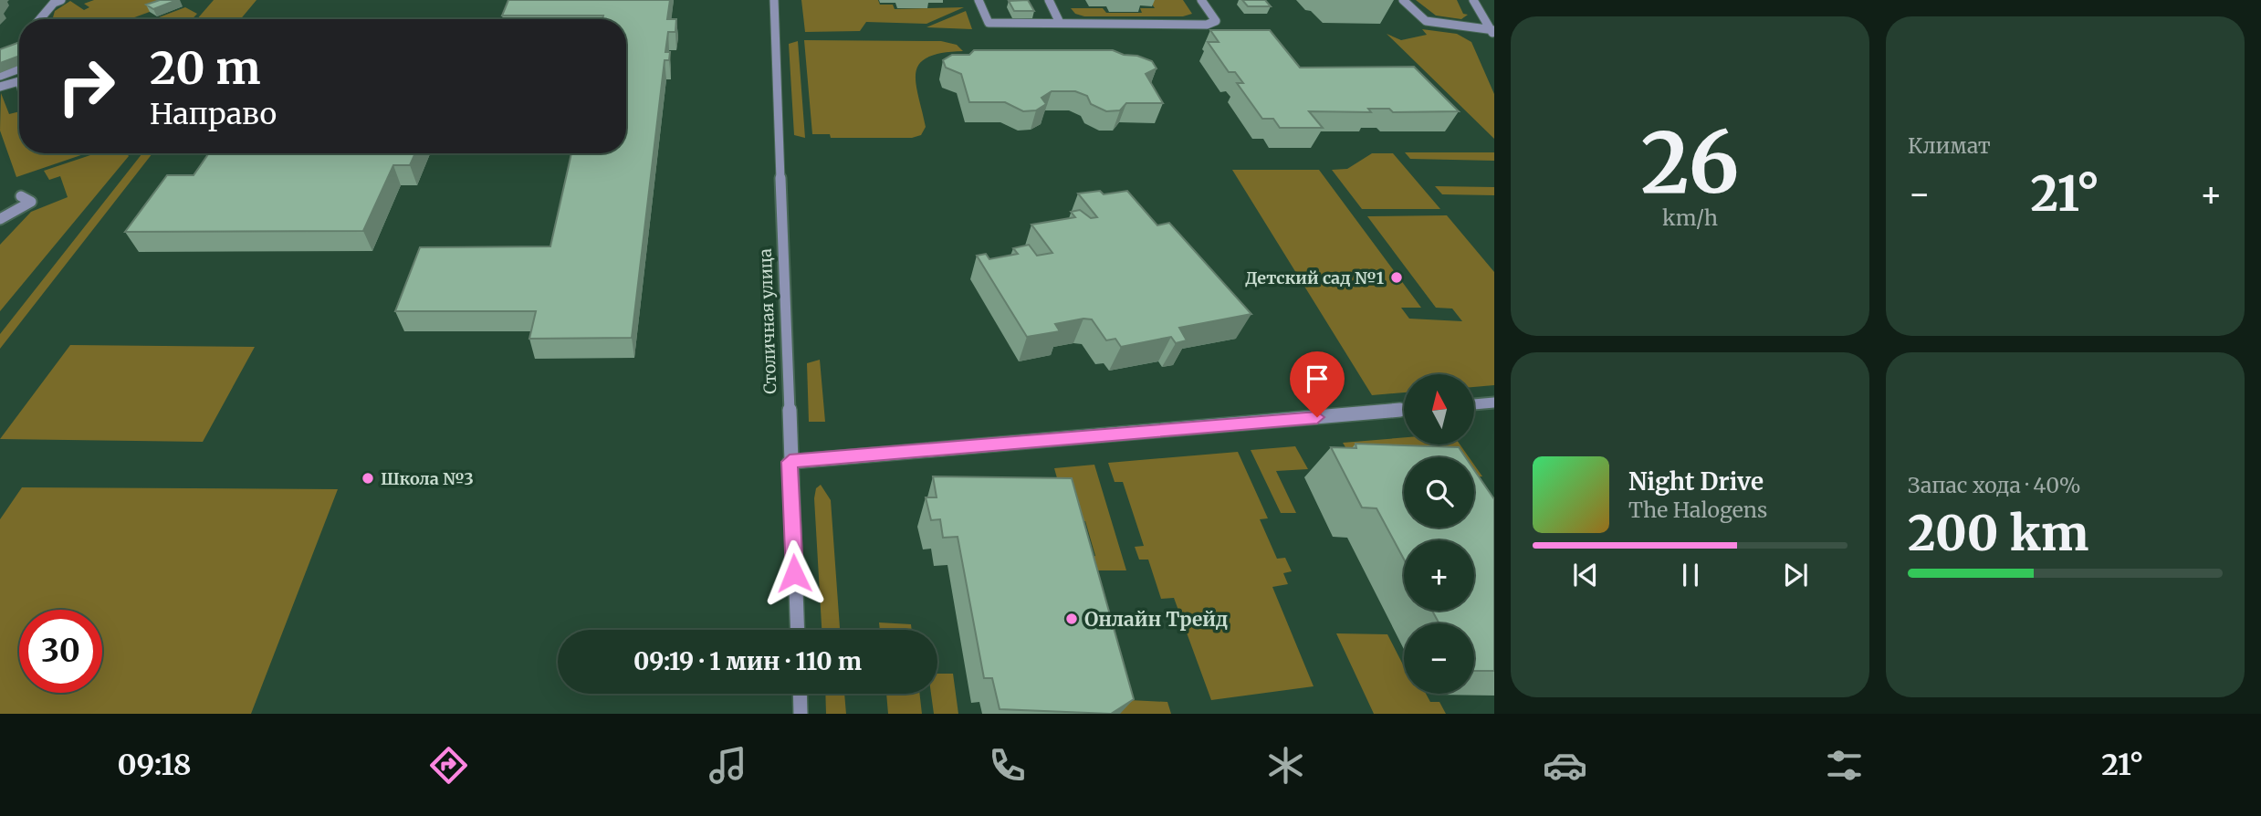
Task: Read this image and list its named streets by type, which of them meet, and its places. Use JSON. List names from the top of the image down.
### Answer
{
  "streets": {
    "street": ["Столичная улица"]
  },
  "places": ["Детский сад №1", "Школа №3", "Онлайн Трейд"],
  "north": "top",
  "page": {
    "tile": [
      ["26", "km/h"],
      "Климат",
      ["Запас хода · 40%", "200 km"]
    ],
    "turn": ["20 m", "Направо"],
    "heat": ["−", "21°", "+"],
    "map_buttons": ["+", "−"],
    "song": ["Night Drive", "The Halogens"],
    "limit": "30",
    "trip": "09:19 · 1 мин · 110 m",
    "tabs": ["09:18", "21°"]
  }
}
